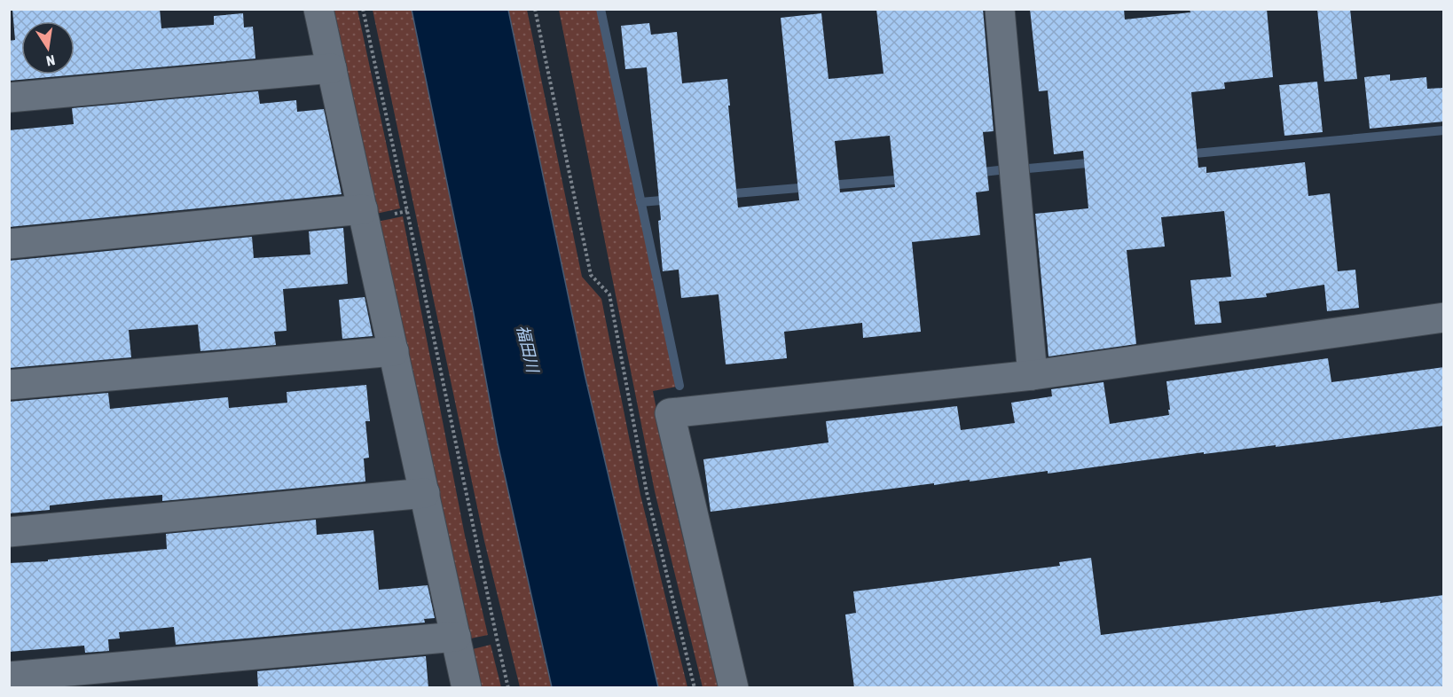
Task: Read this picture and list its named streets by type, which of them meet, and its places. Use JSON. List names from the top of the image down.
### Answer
{
  "water": ["福田川"],
  "north": "bottom"
}
